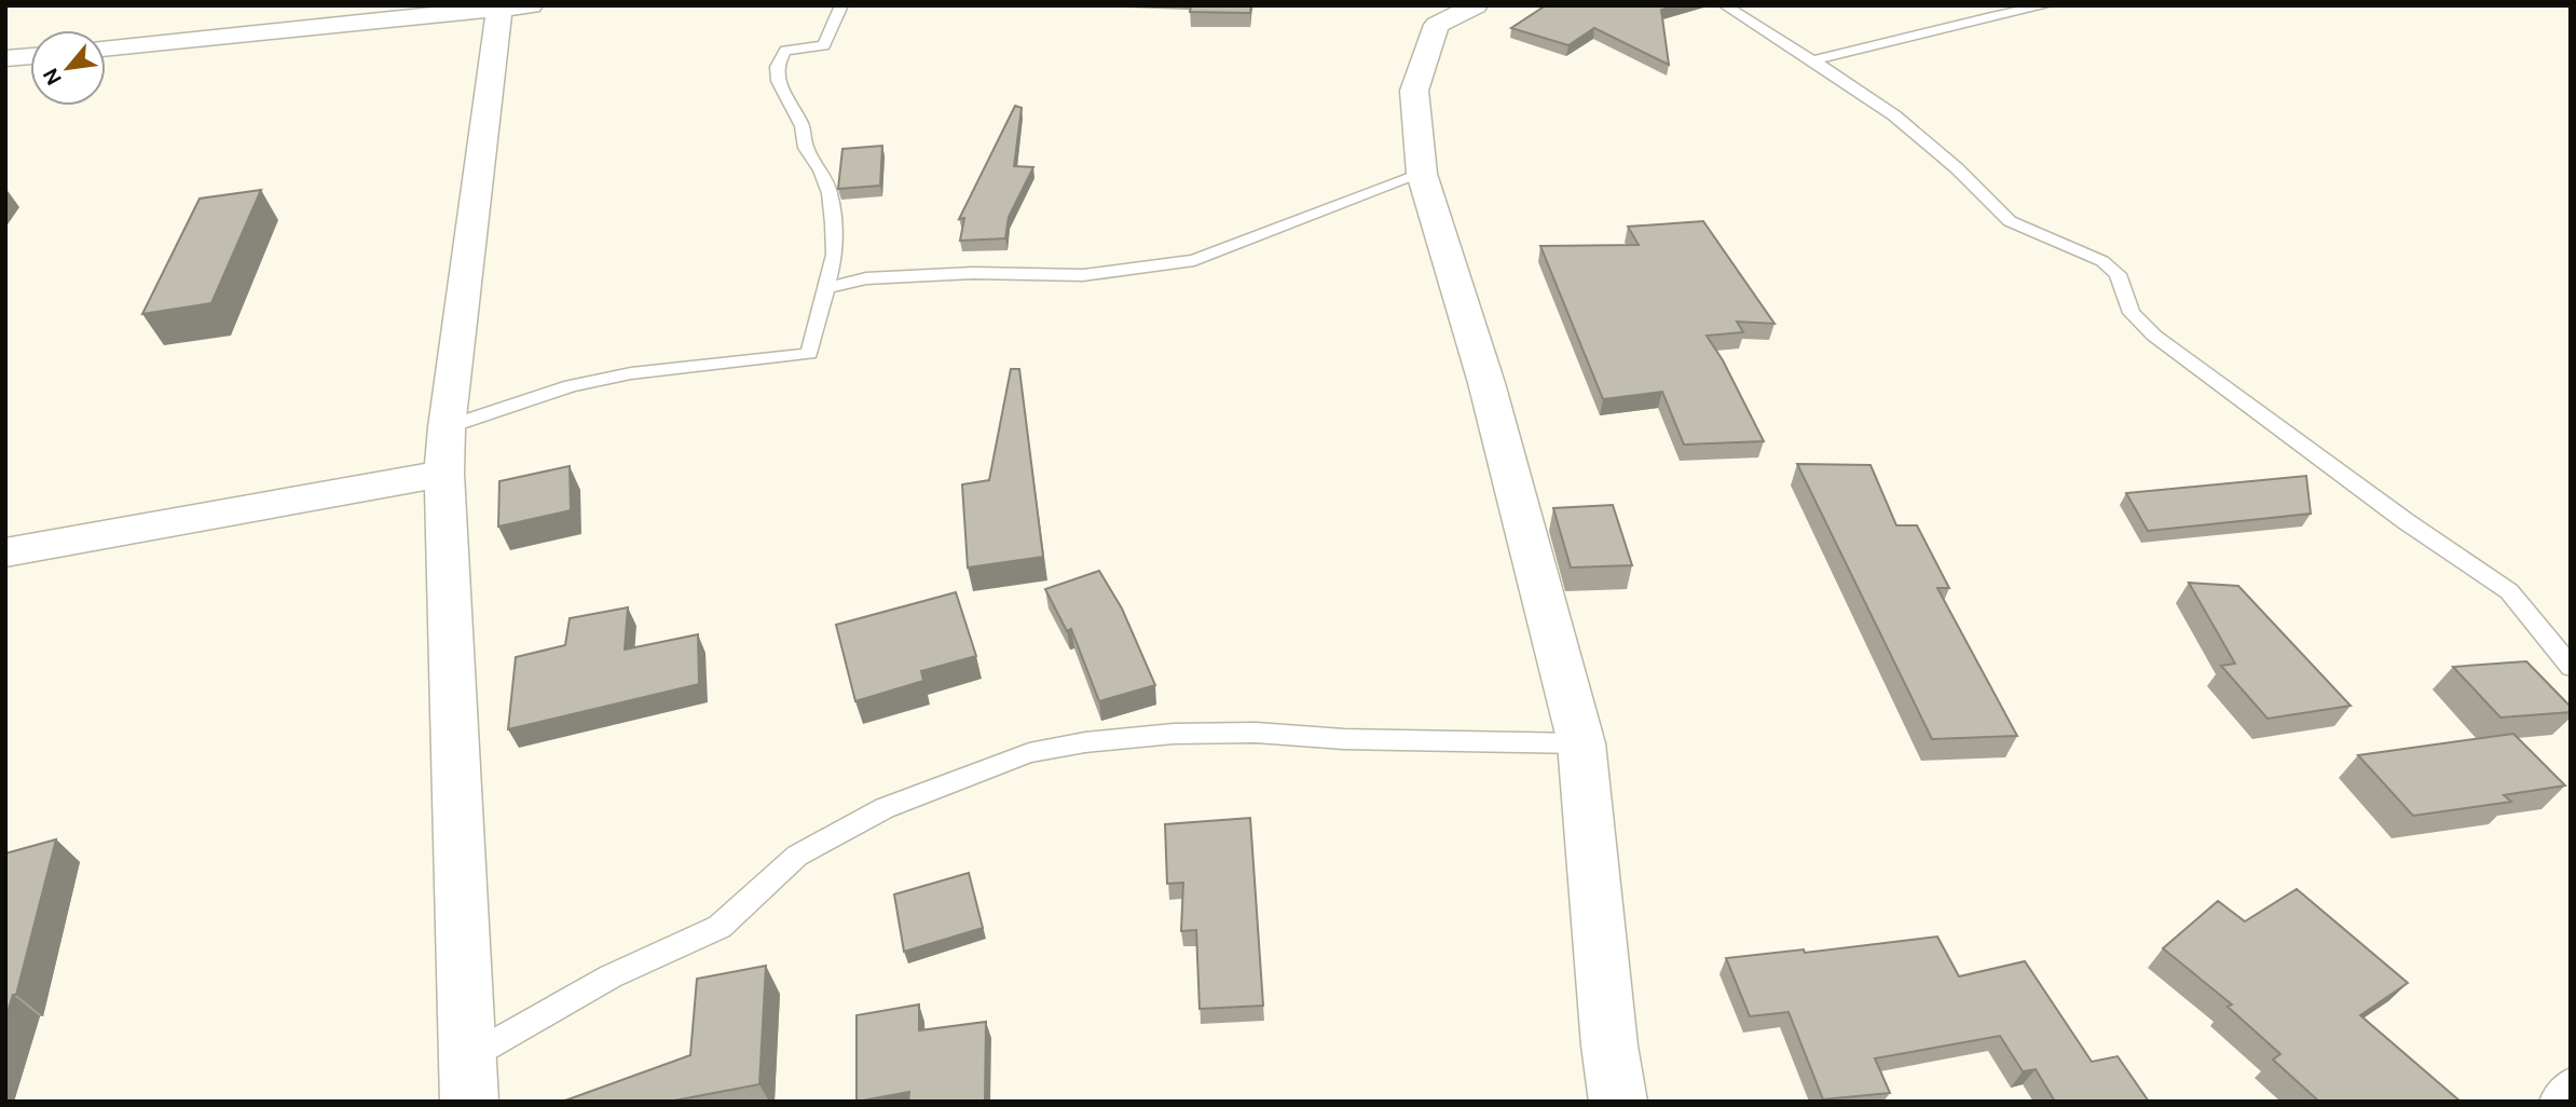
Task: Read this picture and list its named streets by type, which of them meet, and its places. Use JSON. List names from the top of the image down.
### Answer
{
  "north": "bottom left"
}
